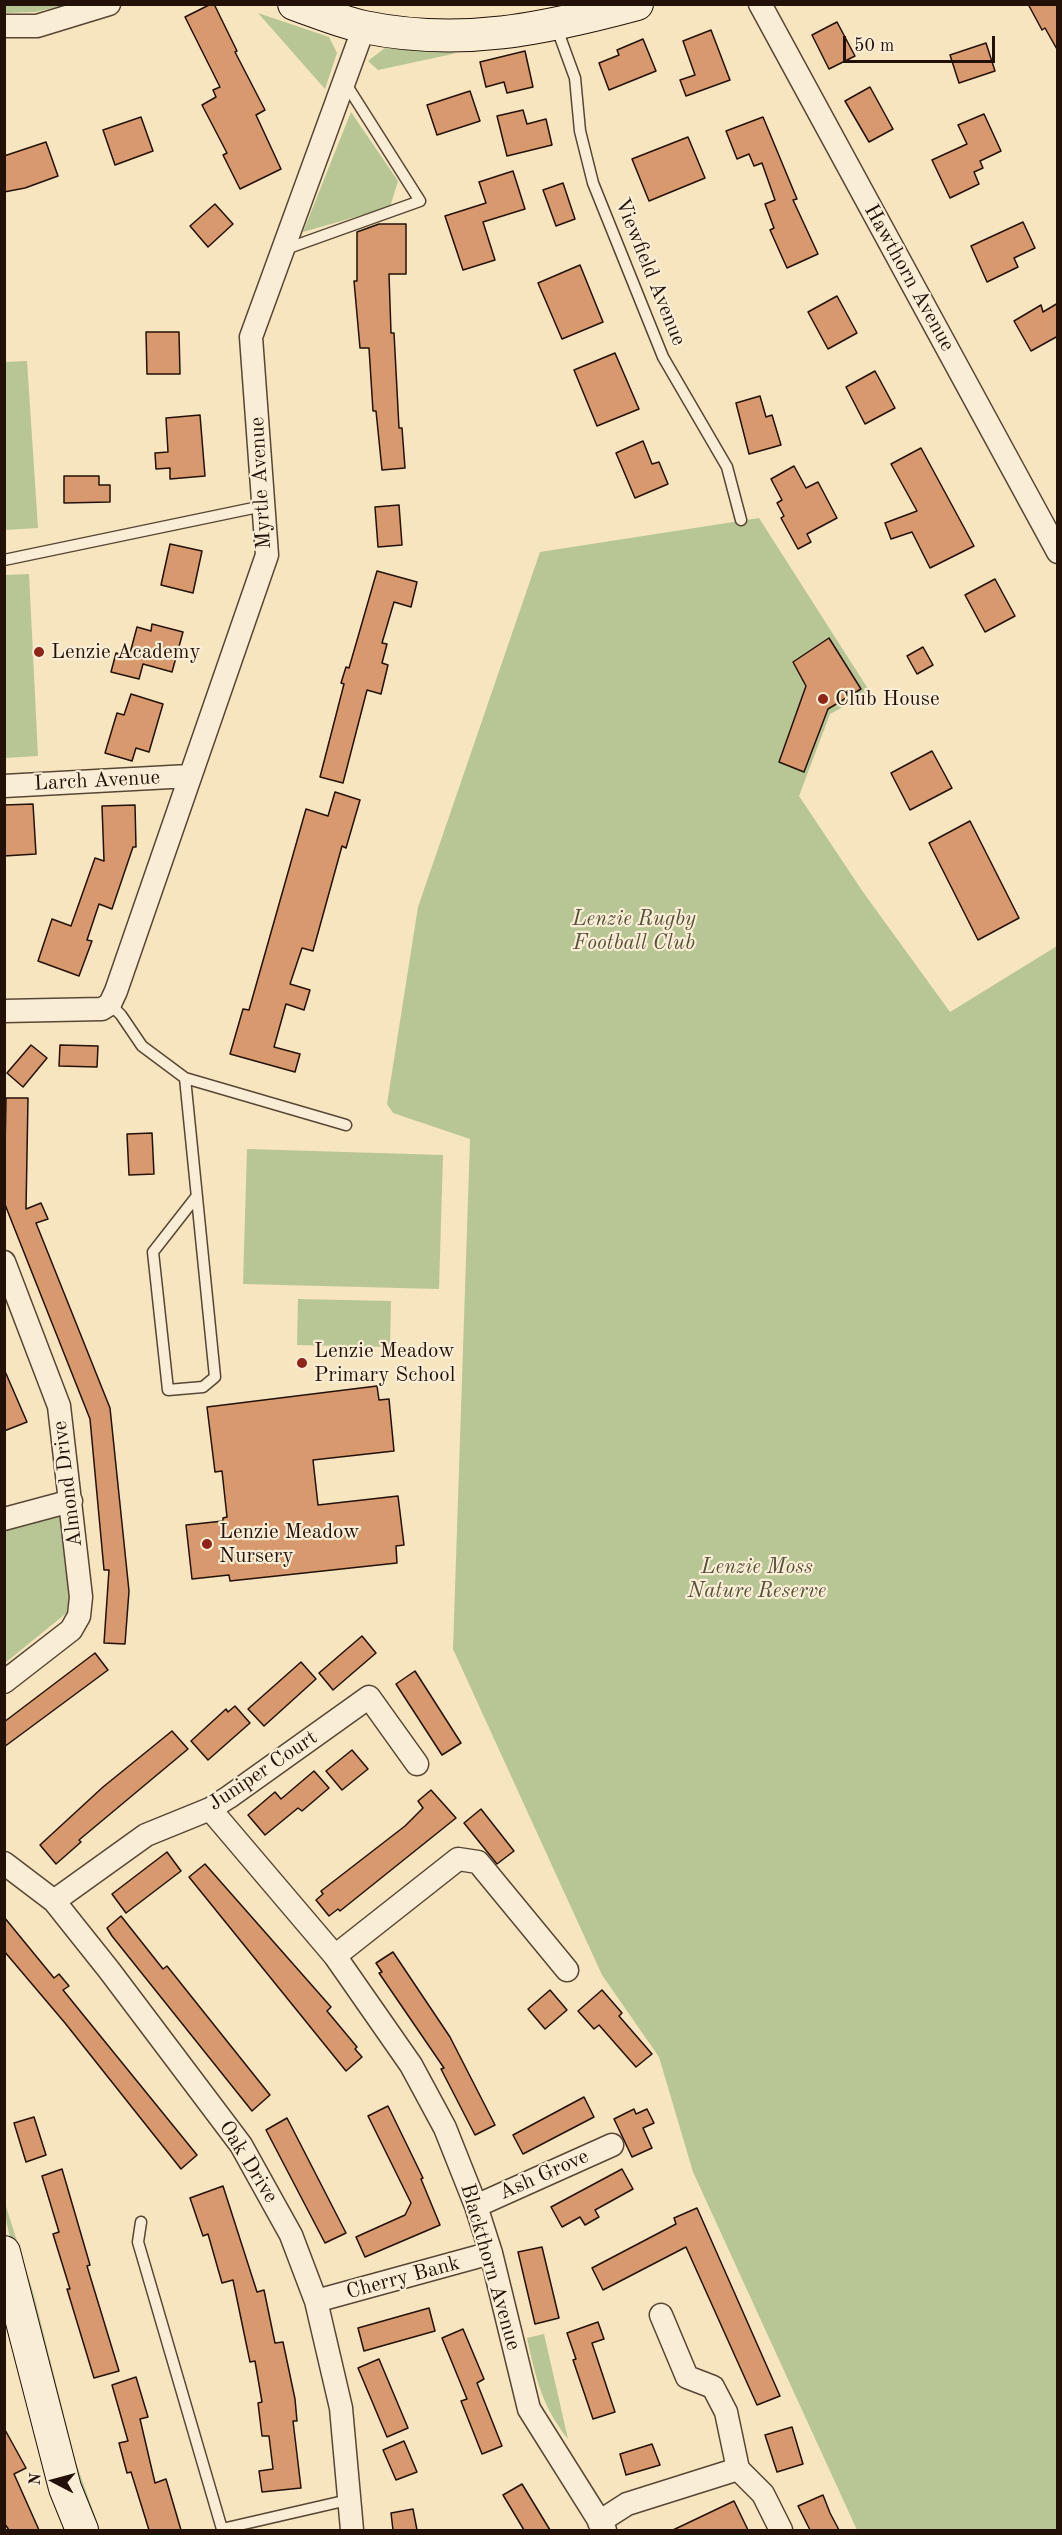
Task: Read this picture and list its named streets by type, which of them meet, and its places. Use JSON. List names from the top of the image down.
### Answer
{
  "streets": {
    "street": [
      "Hawthorn Avenue",
      "Myrtle Avenue",
      "Larch Avenue",
      "Almond Drive",
      "Juniper Court",
      "Oak Drive",
      "Ash Grove",
      "Blackthorn Avenue",
      "Cherry Bank"
    ],
    "lane": ["Viewfield Avenue"]
  },
  "crossings": [
    ["Myrtle Avenue", "Larch Avenue"],
    ["Juniper Court", "Oak Drive"],
    ["Juniper Court", "Blackthorn Avenue"],
    ["Oak Drive", "Cherry Bank"],
    ["Ash Grove", "Blackthorn Avenue"],
    ["Blackthorn Avenue", "Cherry Bank"]
  ],
  "parks": ["Lenzie Rugby Football Club", "Lenzie Moss Nature Reserve"],
  "places": [
    "Lenzie Academy",
    "Club House",
    "Lenzie Meadow Primary School",
    "Lenzie Meadow Nursery"
  ],
  "scale_bar": "50 m",
  "north": "left"
}
